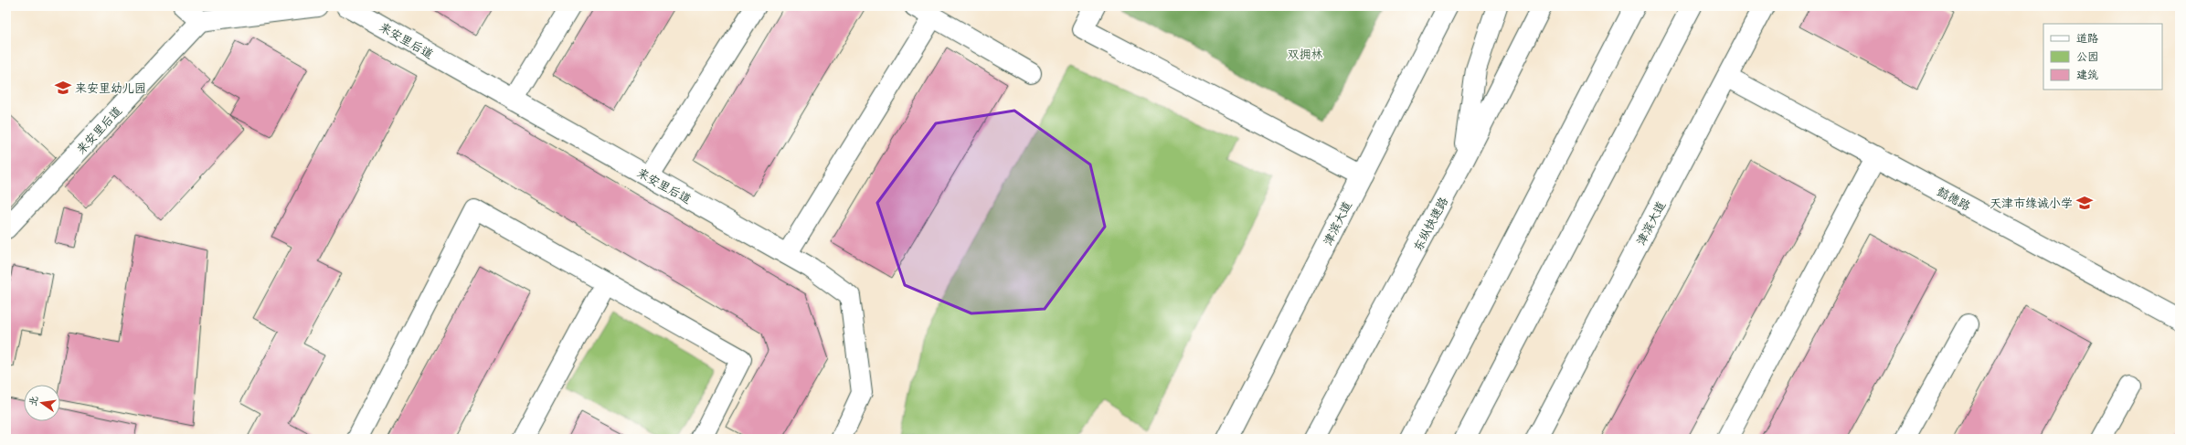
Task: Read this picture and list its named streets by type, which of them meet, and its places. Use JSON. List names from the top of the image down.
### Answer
{
  "streets": {
    "main road": [
      "来安里后道",
      "懿德路",
      "津滨大道",
      "东纵快速路"
    ]
  },
  "crossings": [
    ["懿德路", "津滨大道"]
  ],
  "parks": ["双拥林"],
  "places": {
    "school or university": ["来安里幼儿园", "天津市缘诚小学"]
  },
  "legend": ["道路", "公园", "建筑"],
  "north": "left"
}
